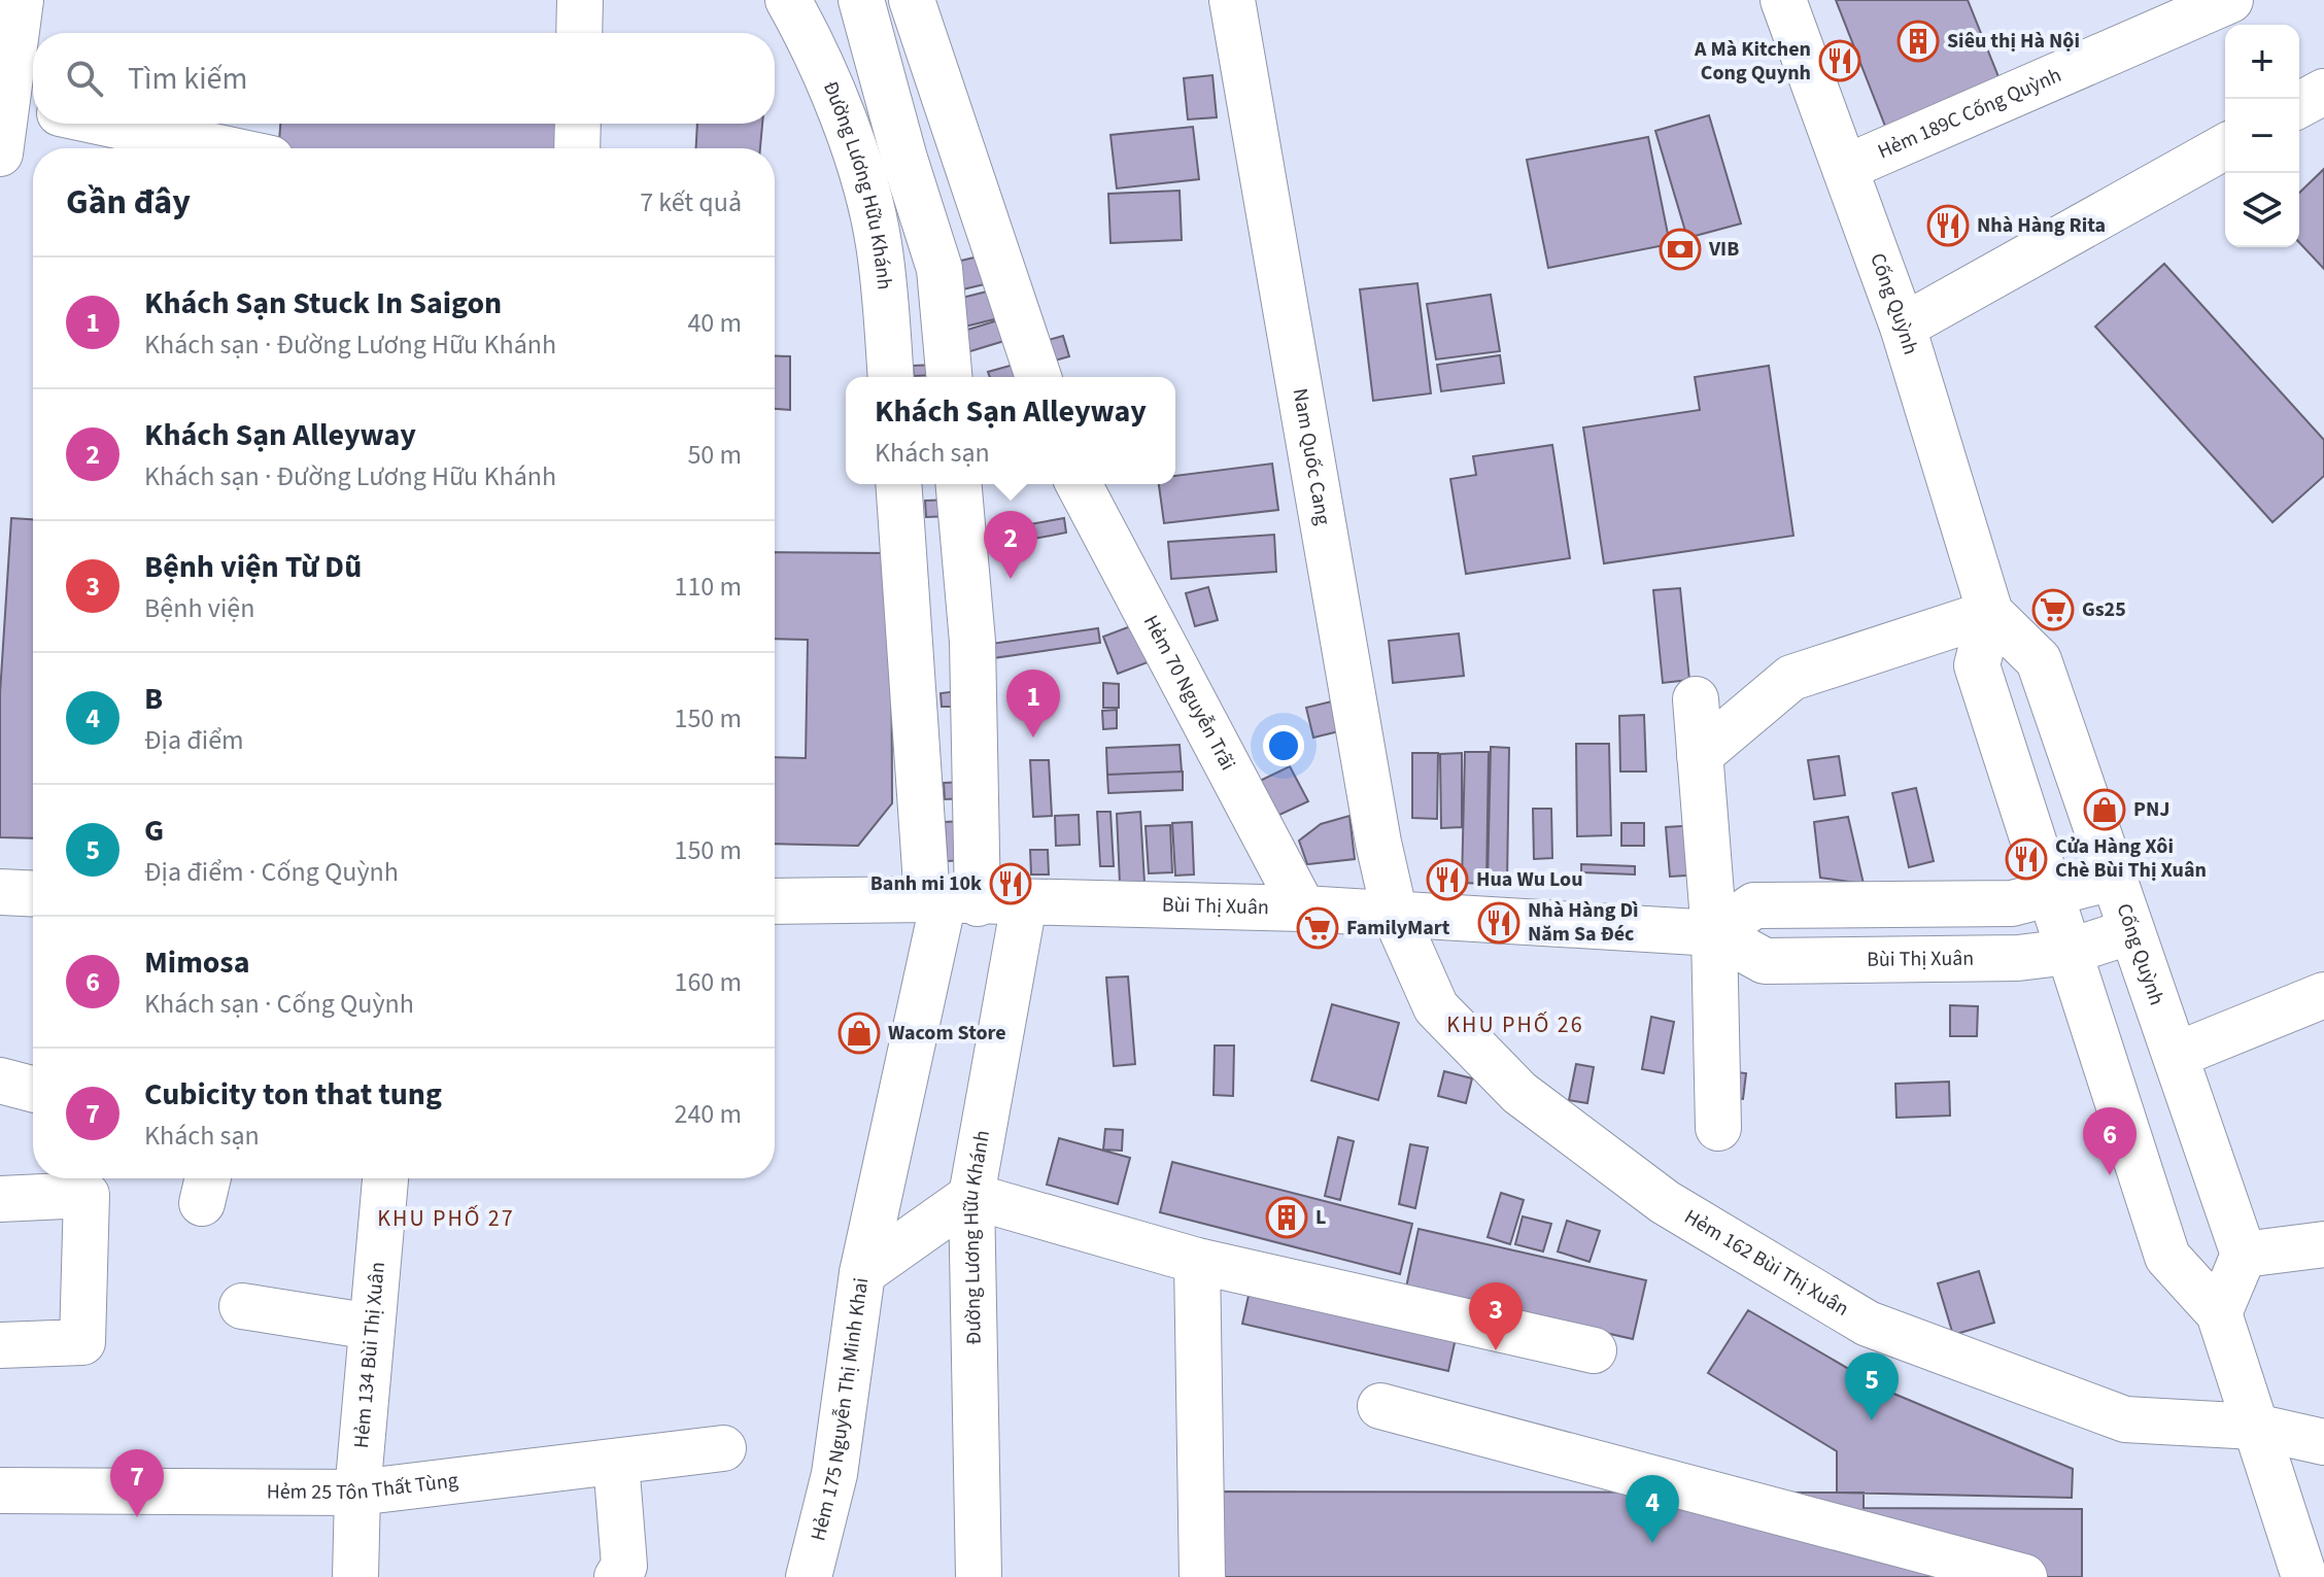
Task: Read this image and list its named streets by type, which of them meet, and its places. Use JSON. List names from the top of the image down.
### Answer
{
  "streets": {
    "street": [
      "Hẻm 189C Cống Quỳnh",
      "Đường Lương Hữu Khánh",
      "Cống Quỳnh",
      "Nam Quốc Cang",
      "Hẻm 70 Nguyễn Trãi",
      "Bùi Thị Xuân",
      "Hẻm 162 Bùi Thị Xuân",
      "Hẻm 134 Bùi Thị Xuân",
      "Hẻm 175 Nguyễn Thị Minh Khai",
      "Hẻm 25 Tôn Thất Tùng"
    ]
  },
  "crossings": [
    ["Hẻm 189C Cống Quỳnh", "Cống Quỳnh"],
    ["Đường Lương Hữu Khánh", "Bùi Thị Xuân"],
    ["Đường Lương Hữu Khánh", "Hẻm 175 Nguyễn Thị Minh Khai"],
    ["Cống Quỳnh", "Bùi Thị Xuân"],
    ["Nam Quốc Cang", "Bùi Thị Xuân"],
    ["Nam Quốc Cang", "Hẻm 162 Bùi Thị Xuân"],
    ["Hẻm 70 Nguyễn Trãi", "Bùi Thị Xuân"],
    ["Bùi Thị Xuân", "Hẻm 162 Bùi Thị Xuân"],
    ["Hẻm 134 Bùi Thị Xuân", "Hẻm 25 Tôn Thất Tùng"]
  ],
  "districts": ["KHU PHỐ 26", "KHU PHỐ 27"],
  "places": {
    "building": ["Siêu thị Hà Nội", "L"],
    "restaurant": [
      "A Mà Kitchen Cong Quynh",
      "Nhà Hàng Rita",
      "Cửa Hàng Xôi Chè Bùi Thị Xuân",
      "Hua Wu Lou",
      "Banh mi 10k",
      "Nhà Hàng Dì Năm Sa Đéc"
    ],
    "bank": ["VIB"],
    "supermarket": ["Gs25", "FamilyMart"],
    "shop": ["PNJ", "Wacom Store"]
  },
  "page": {
    "map_buttons": ["+", "−"],
    "search": "Tìm kiếm",
    "heading": ["Gần đây", "7 kết quả"],
    "list": [
      {
        "mark": "1",
        "name": "Khách Sạn Stuck In Saigon",
        "note": "Khách sạn · Đường Lương Hữu Khánh",
        "value": "40 m"
      },
      {
        "mark": "2",
        "name": "Khách Sạn Alleyway",
        "note": "Khách sạn · Đường Lương Hữu Khánh",
        "value": "50 m"
      },
      {
        "mark": "3",
        "name": "Bệnh viện Từ Dũ",
        "note": "Bệnh viện",
        "value": "110 m"
      },
      {
        "mark": "4",
        "name": "B",
        "note": "Địa điểm",
        "value": "150 m"
      },
      {
        "mark": "5",
        "name": "G",
        "note": "Địa điểm · Cống Quỳnh",
        "value": "150 m"
      },
      {
        "mark": "6",
        "name": "Mimosa",
        "note": "Khách sạn · Cống Quỳnh",
        "value": "160 m"
      },
      {
        "mark": "7",
        "name": "Cubicity ton that tung",
        "note": "Khách sạn",
        "value": "240 m"
      }
    ],
    "popup": ["Khách Sạn Alleyway", "Khách sạn"],
    "pins": [
      "2",
      "1",
      "6",
      "3",
      "5",
      "7",
      "4"
    ]
  }
}
